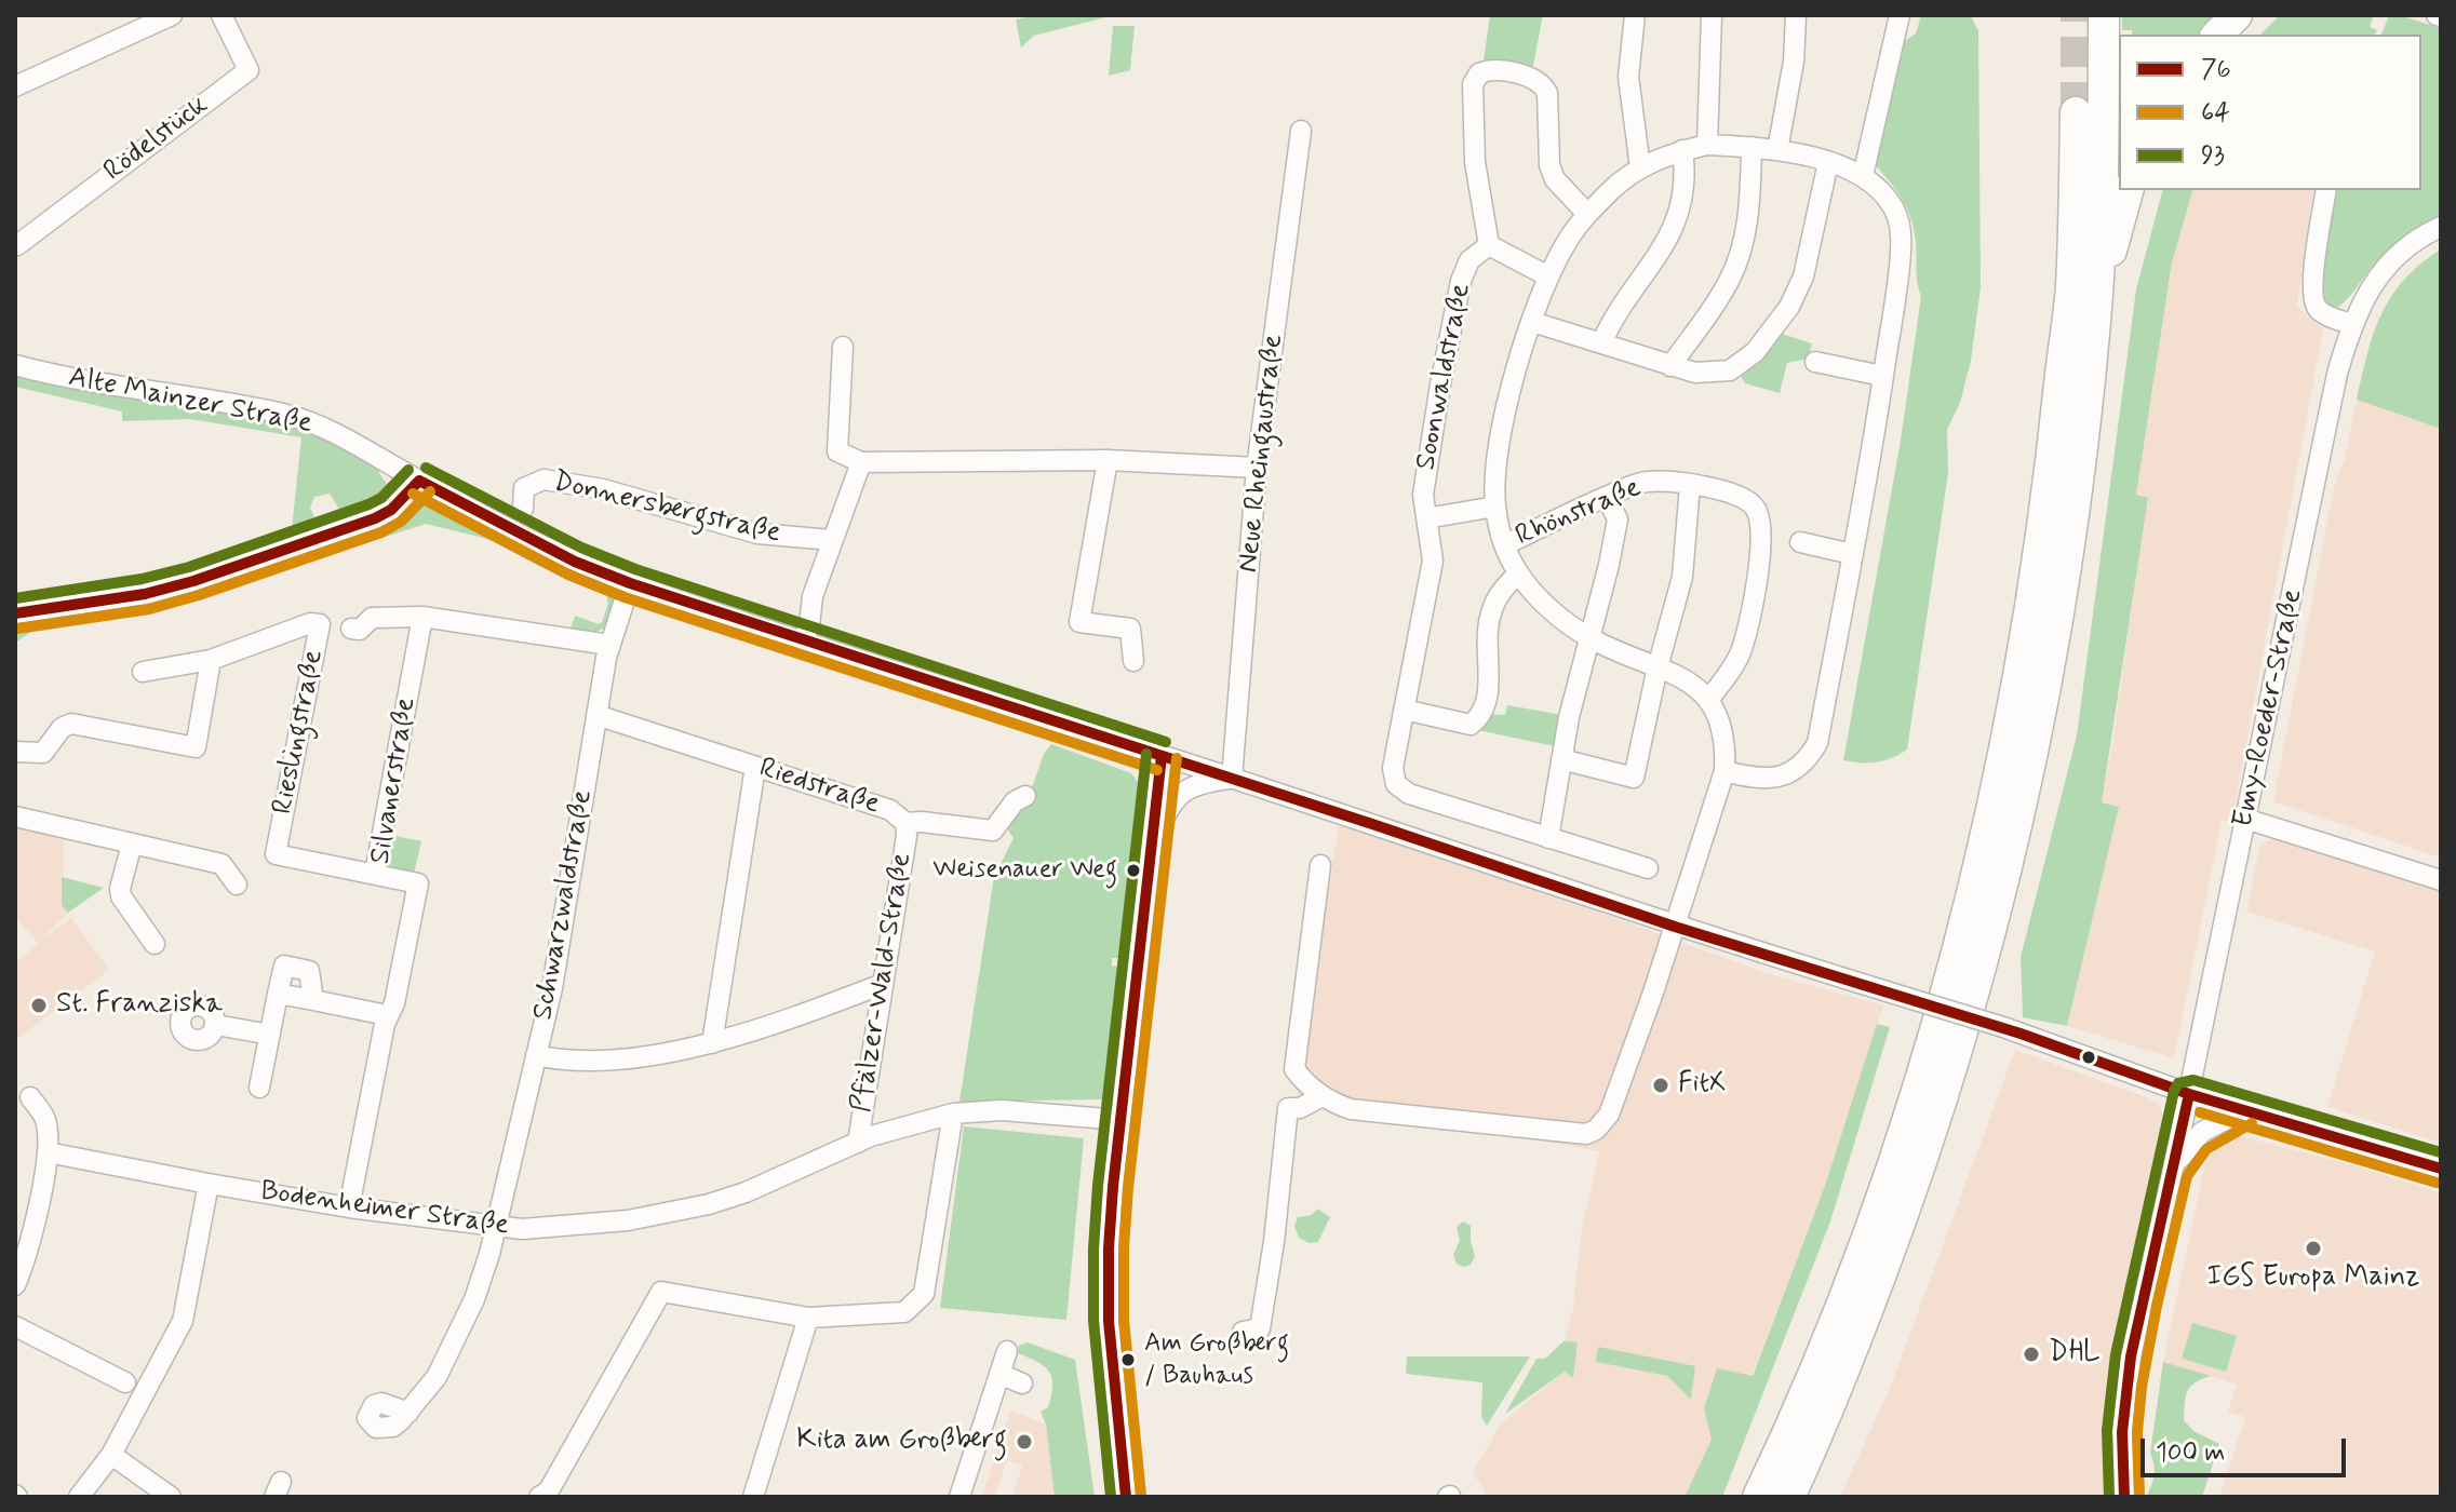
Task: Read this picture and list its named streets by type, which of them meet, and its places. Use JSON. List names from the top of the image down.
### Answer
{
  "streets": {
    "street": [
      "Rödelstück",
      "Soonwaldstraße",
      "Alte Mainzer Straße",
      "Neue Rheingaustraße",
      "Donnersbergstraße",
      "Rhönstraße",
      "Emy-Roeder-Straße",
      "Rieslingstraße",
      "Silvanerstraße",
      "Riedstraße",
      "Schwarzwaldstraße",
      "Pfälzer-Wald-Straße",
      "Bodenheimer Straße"
    ]
  },
  "crossings": [
    ["Alte Mainzer Straße", "Neue Rheingaustraße"],
    ["Alte Mainzer Straße", "Emy-Roeder-Straße"],
    ["Alte Mainzer Straße", "Schwarzwaldstraße"],
    ["Rieslingstraße", "Silvanerstraße"],
    ["Silvanerstraße", "Bodenheimer Straße"],
    ["Riedstraße", "Schwarzwaldstraße"],
    ["Riedstraße", "Pfälzer-Wald-Straße"],
    ["Schwarzwaldstraße", "Bodenheimer Straße"],
    ["Pfälzer-Wald-Straße", "Bodenheimer Straße"]
  ],
  "places": [
    "Weisenauer Weg",
    "St. Franziska",
    "FitX",
    "IGS Europa Mainz",
    "DHL",
    "Am Großberg / Bauhaus",
    "Kita am Großberg"
  ],
  "lines": ["transit line 93", "transit line 76", "transit line 64"],
  "legend": ["76", "64", "93"],
  "scale_bar": "100 m"
}
